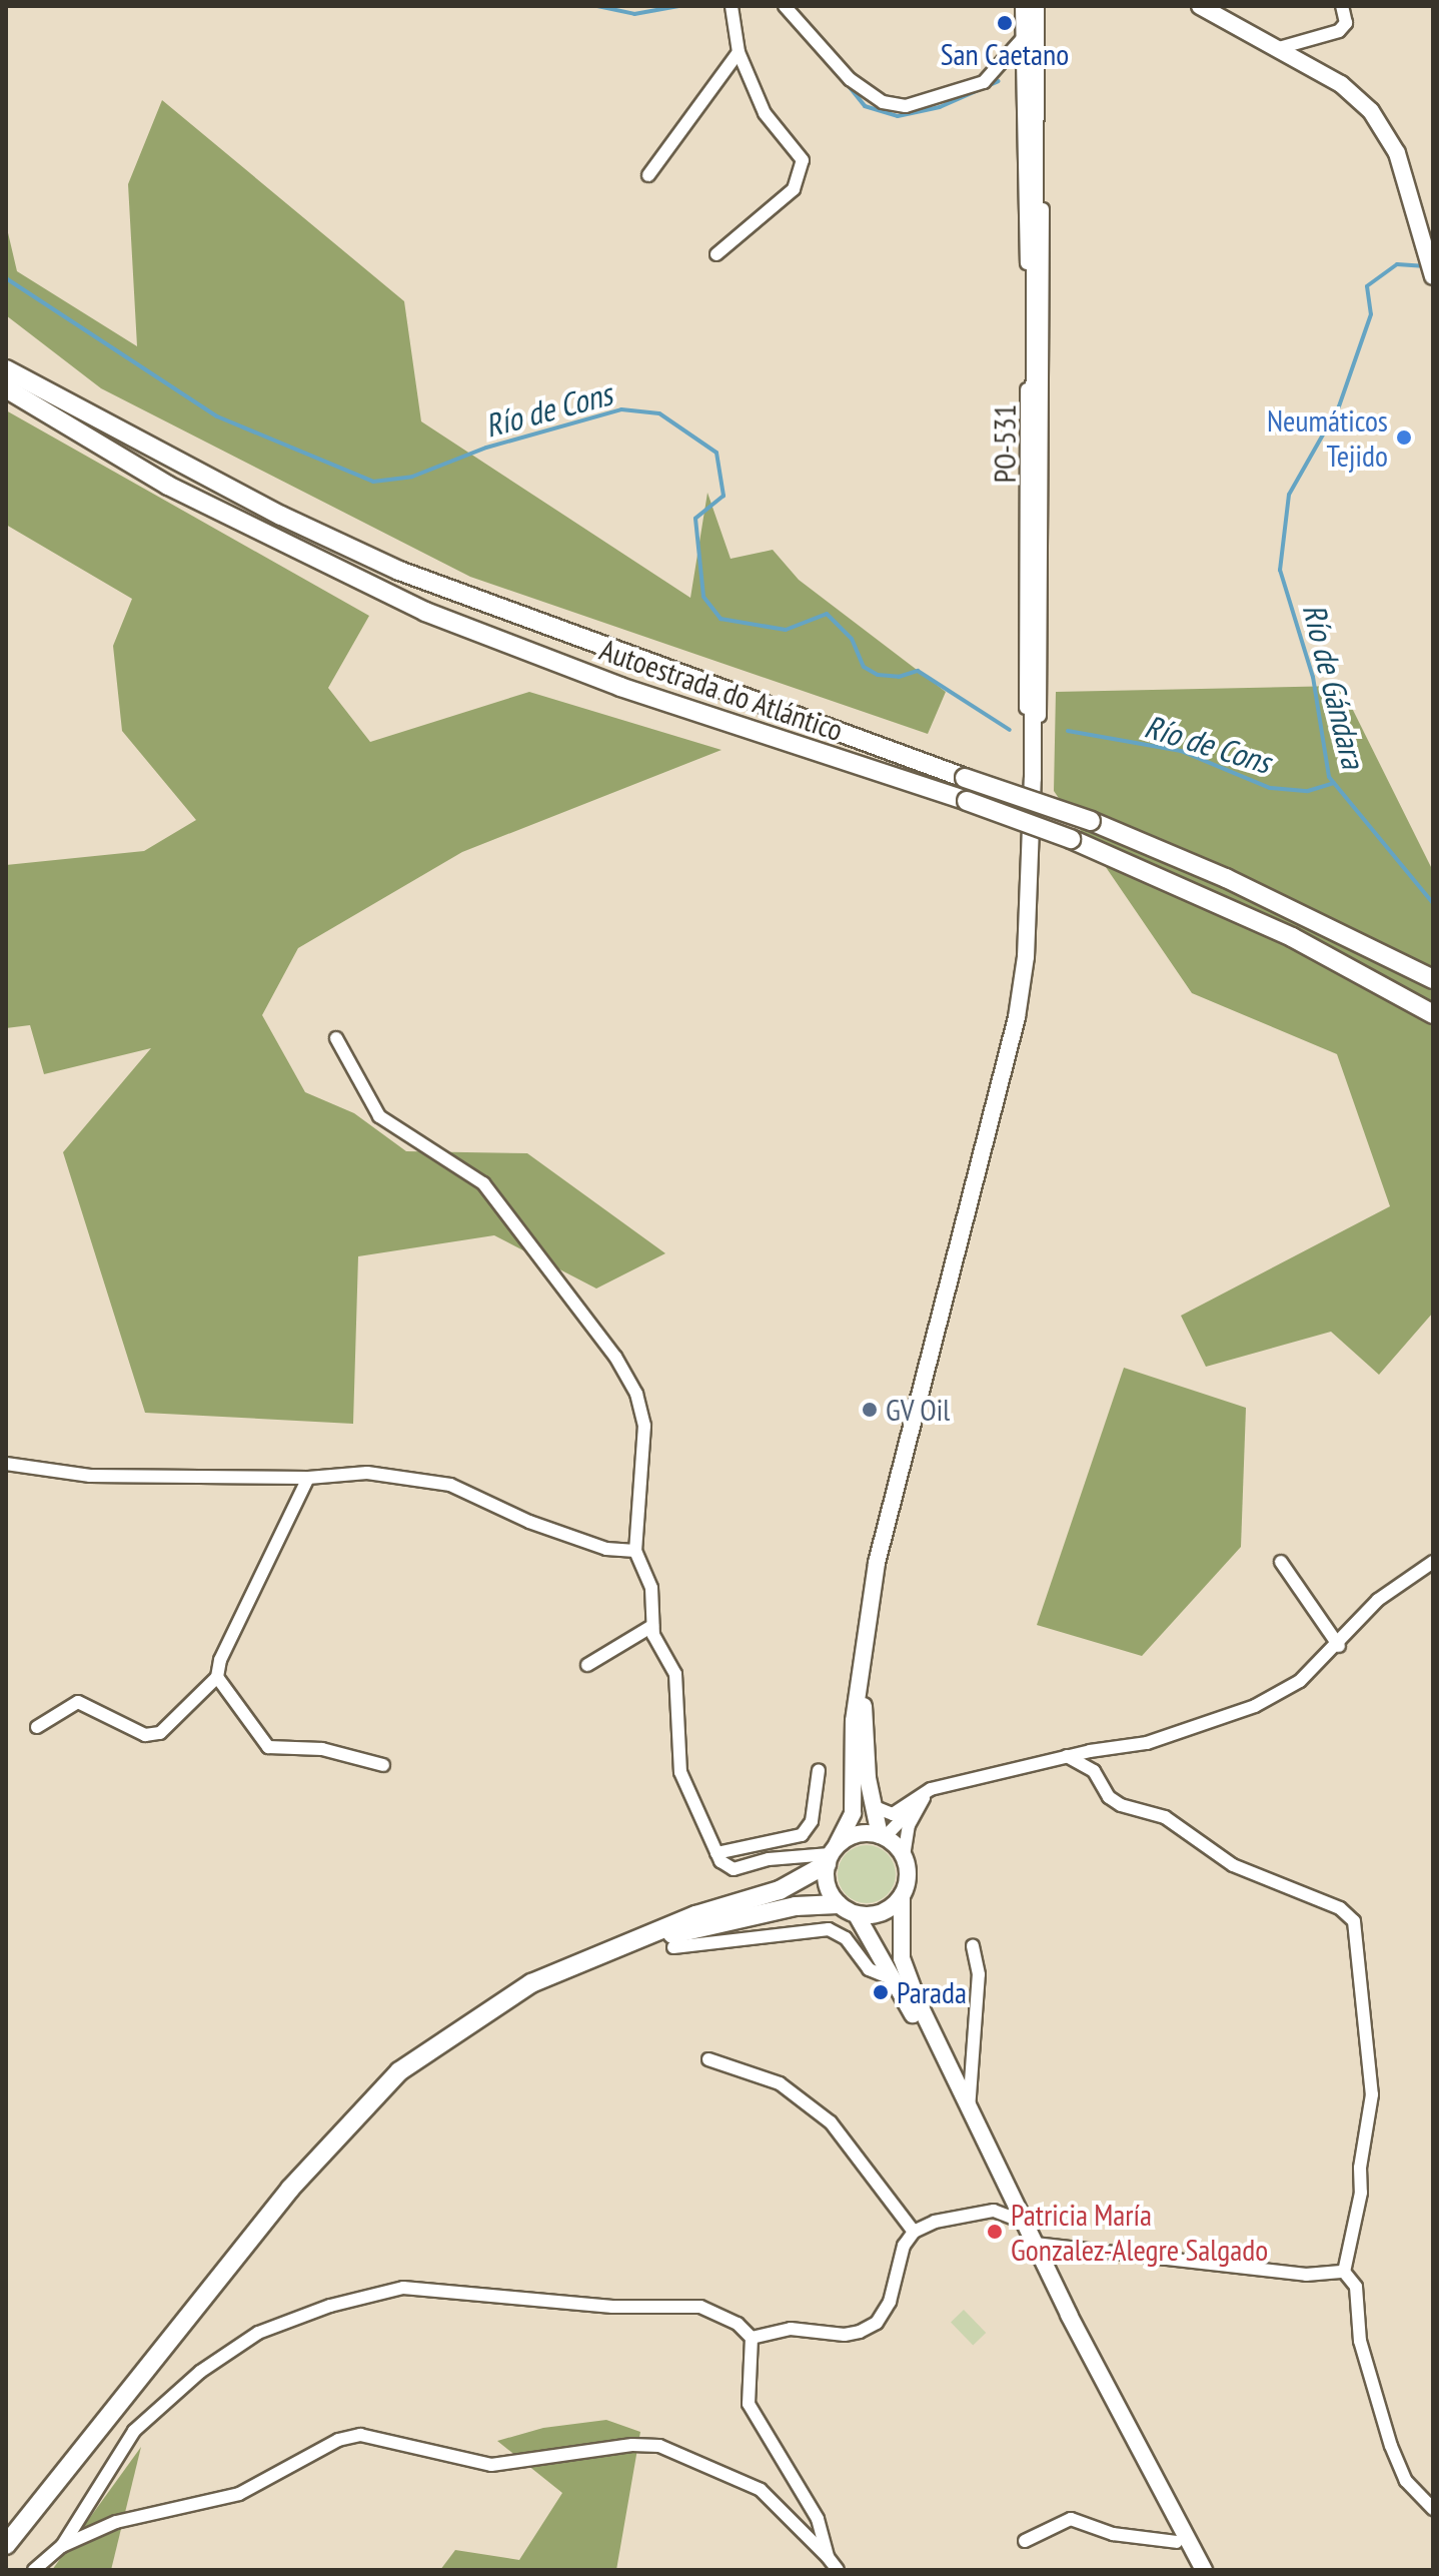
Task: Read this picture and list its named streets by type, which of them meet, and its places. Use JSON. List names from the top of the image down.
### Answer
{
  "streets": {
    "highway": ["Autoestrada do Atlántico"],
    "main road": ["PO-531"]
  },
  "water": ["Río de Cons", "Río de Gándara"],
  "places": [
    "San Caetano",
    "Neumáticos Tejido",
    "GV Oil",
    "Parada",
    "Patricia María Gonzalez-Alegre Salgado"
  ]
}
